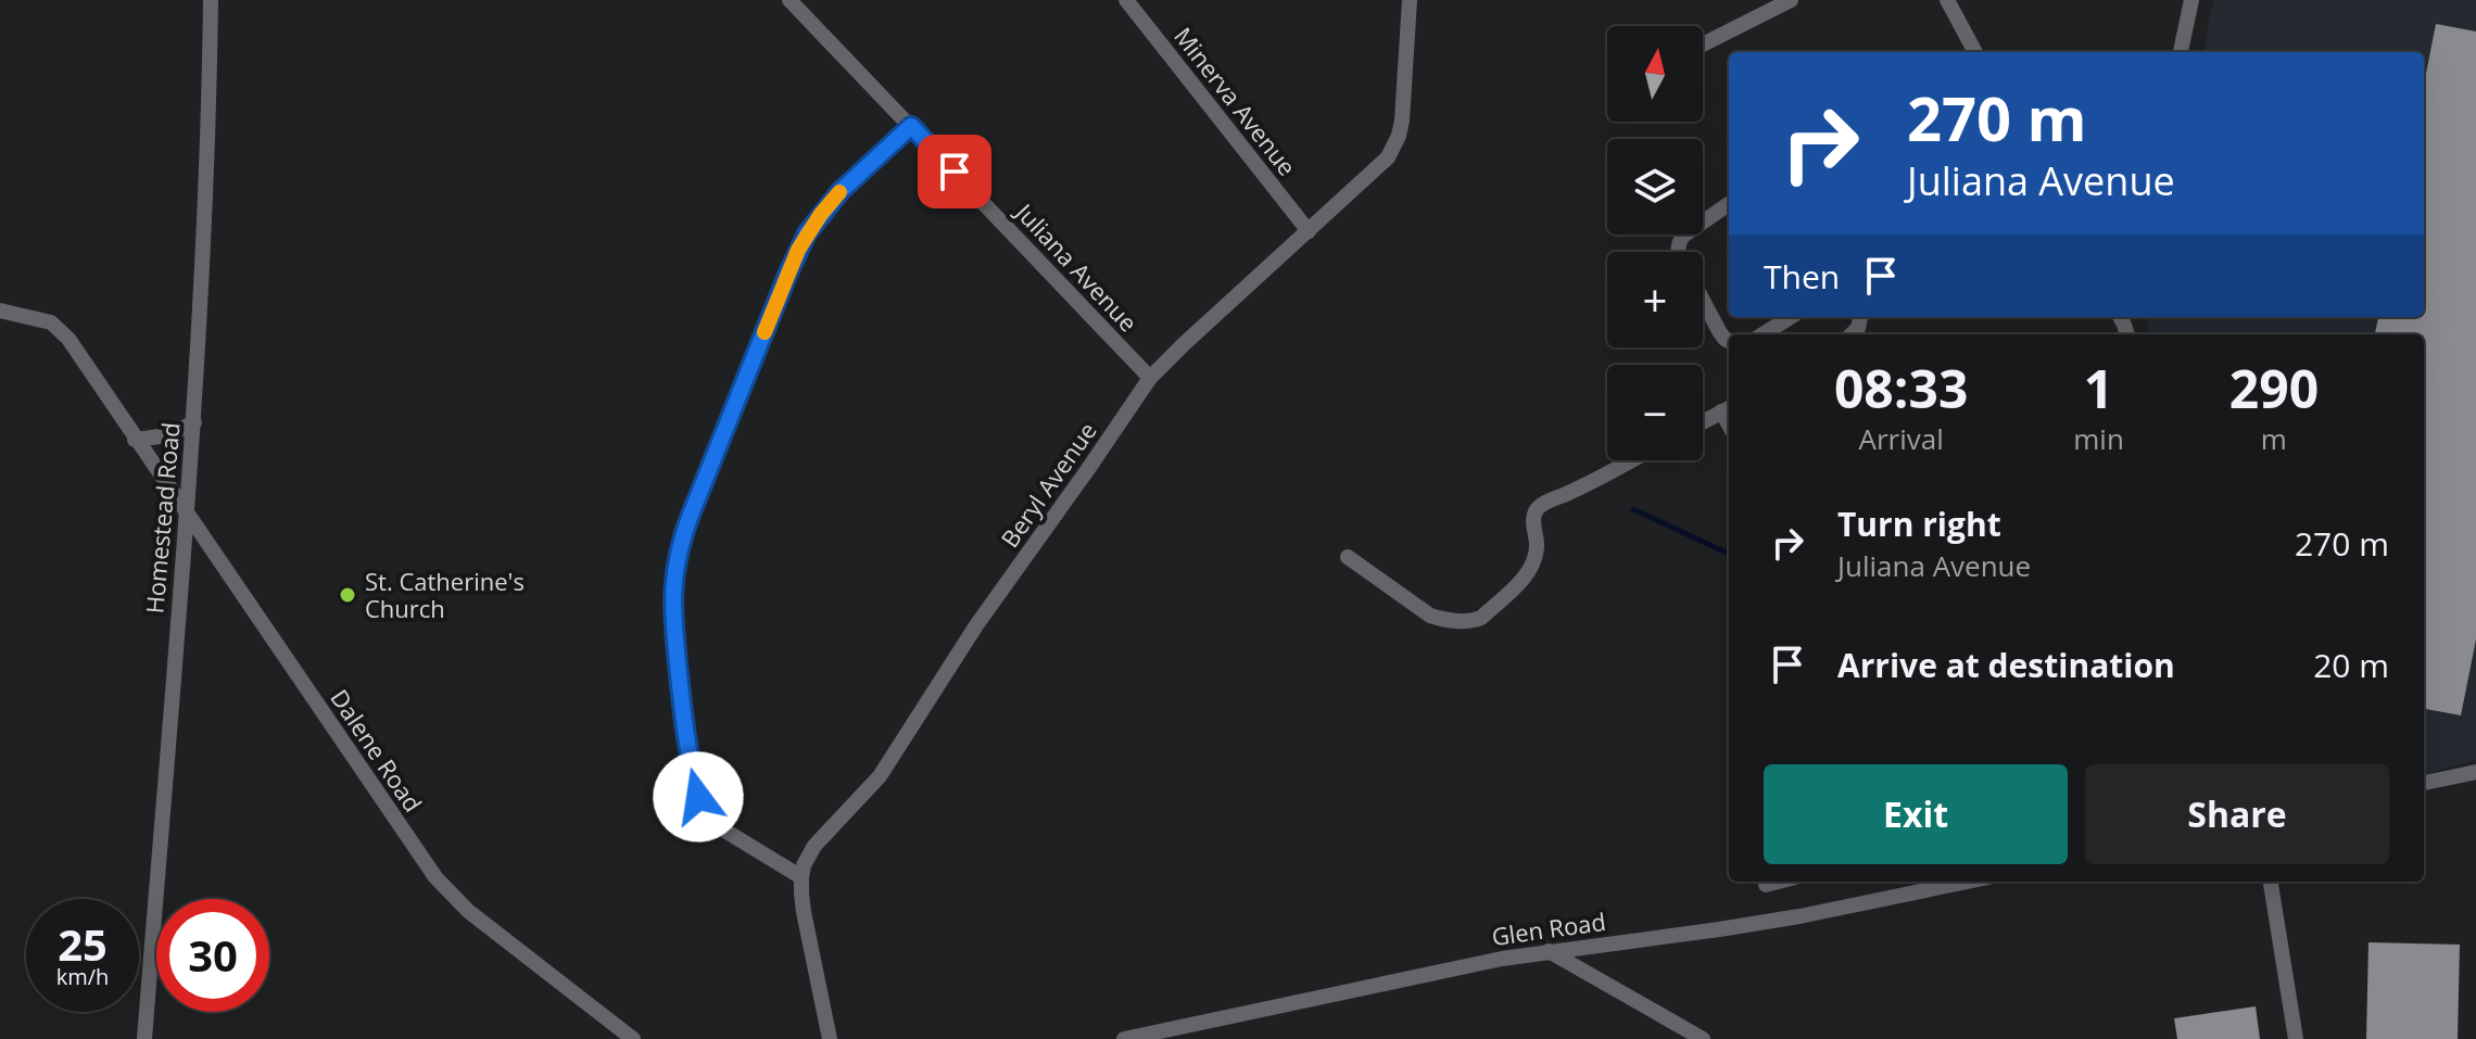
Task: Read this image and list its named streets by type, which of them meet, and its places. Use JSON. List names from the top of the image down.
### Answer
{
  "streets": {
    "street": [
      "Minerva Avenue",
      "Juliana Avenue",
      "Beryl Avenue",
      "Homestead Road",
      "Dalene Road",
      "Glen Road"
    ]
  },
  "crossings": [
    ["Minerva Avenue", "Beryl Avenue"],
    ["Juliana Avenue", "Beryl Avenue"],
    ["Homestead Road", "Dalene Road"]
  ],
  "places": ["St. Catherine's Church"],
  "north": "top",
  "page": {
    "map_buttons": ["+", "−"],
    "turn": ["270 m", "Juliana Avenue"],
    "then": "Then",
    "eta": [
      "08:33",
      "Arrival",
      "1",
      "min",
      "290",
      "m"
    ],
    "list": [
      {
        "name": "Turn right",
        "note": "Juliana Avenue",
        "value": "270 m"
      },
      {
        "name": "Arrive at destination",
        "value": "20 m"
      }
    ],
    "buttons": ["Exit", "Share"],
    "speed": "25 km/h",
    "limit": "30"
  }
}
